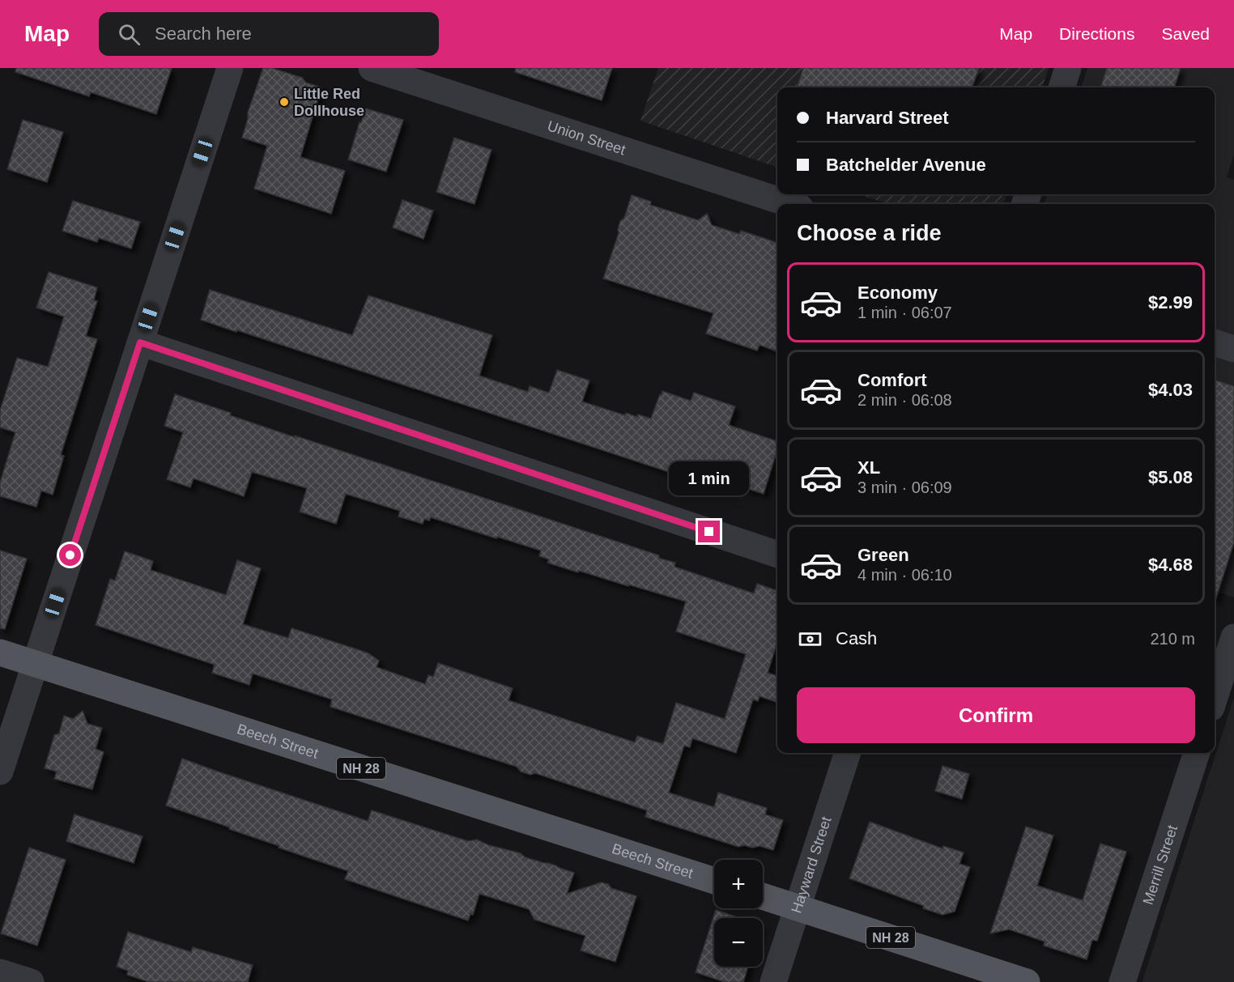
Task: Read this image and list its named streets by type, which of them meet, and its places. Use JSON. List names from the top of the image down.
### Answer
{
  "streets": {
    "main road": ["Beech Street", "NH 28"],
    "street": ["Union Street", "Hayward Street", "Merrill Street"]
  },
  "crossings": [
    ["NH 28", "Hayward Street"]
  ],
  "places": ["Little Red Dollhouse"],
  "page": {
    "header": "Map",
    "search": "Search here",
    "nav": ["Map", "Directions", "Saved"],
    "banner": ["Harvard Street", "Batchelder Avenue"],
    "heading": "Choose a ride",
    "list": [
      {
        "name": "Economy",
        "note": "1 min · 06:07",
        "value": "$2.99"
      },
      {
        "name": "Comfort",
        "note": "2 min · 06:08",
        "value": "$4.03"
      },
      {
        "name": "XL",
        "note": "3 min · 06:09",
        "value": "$5.08"
      },
      {
        "name": "Green",
        "note": "4 min · 06:10",
        "value": "$4.68"
      }
    ],
    "bubble": "1 min",
    "pay": ["Cash", "210 m"],
    "buttons": "Confirm",
    "map_buttons": ["+", "−"]
  }
}
